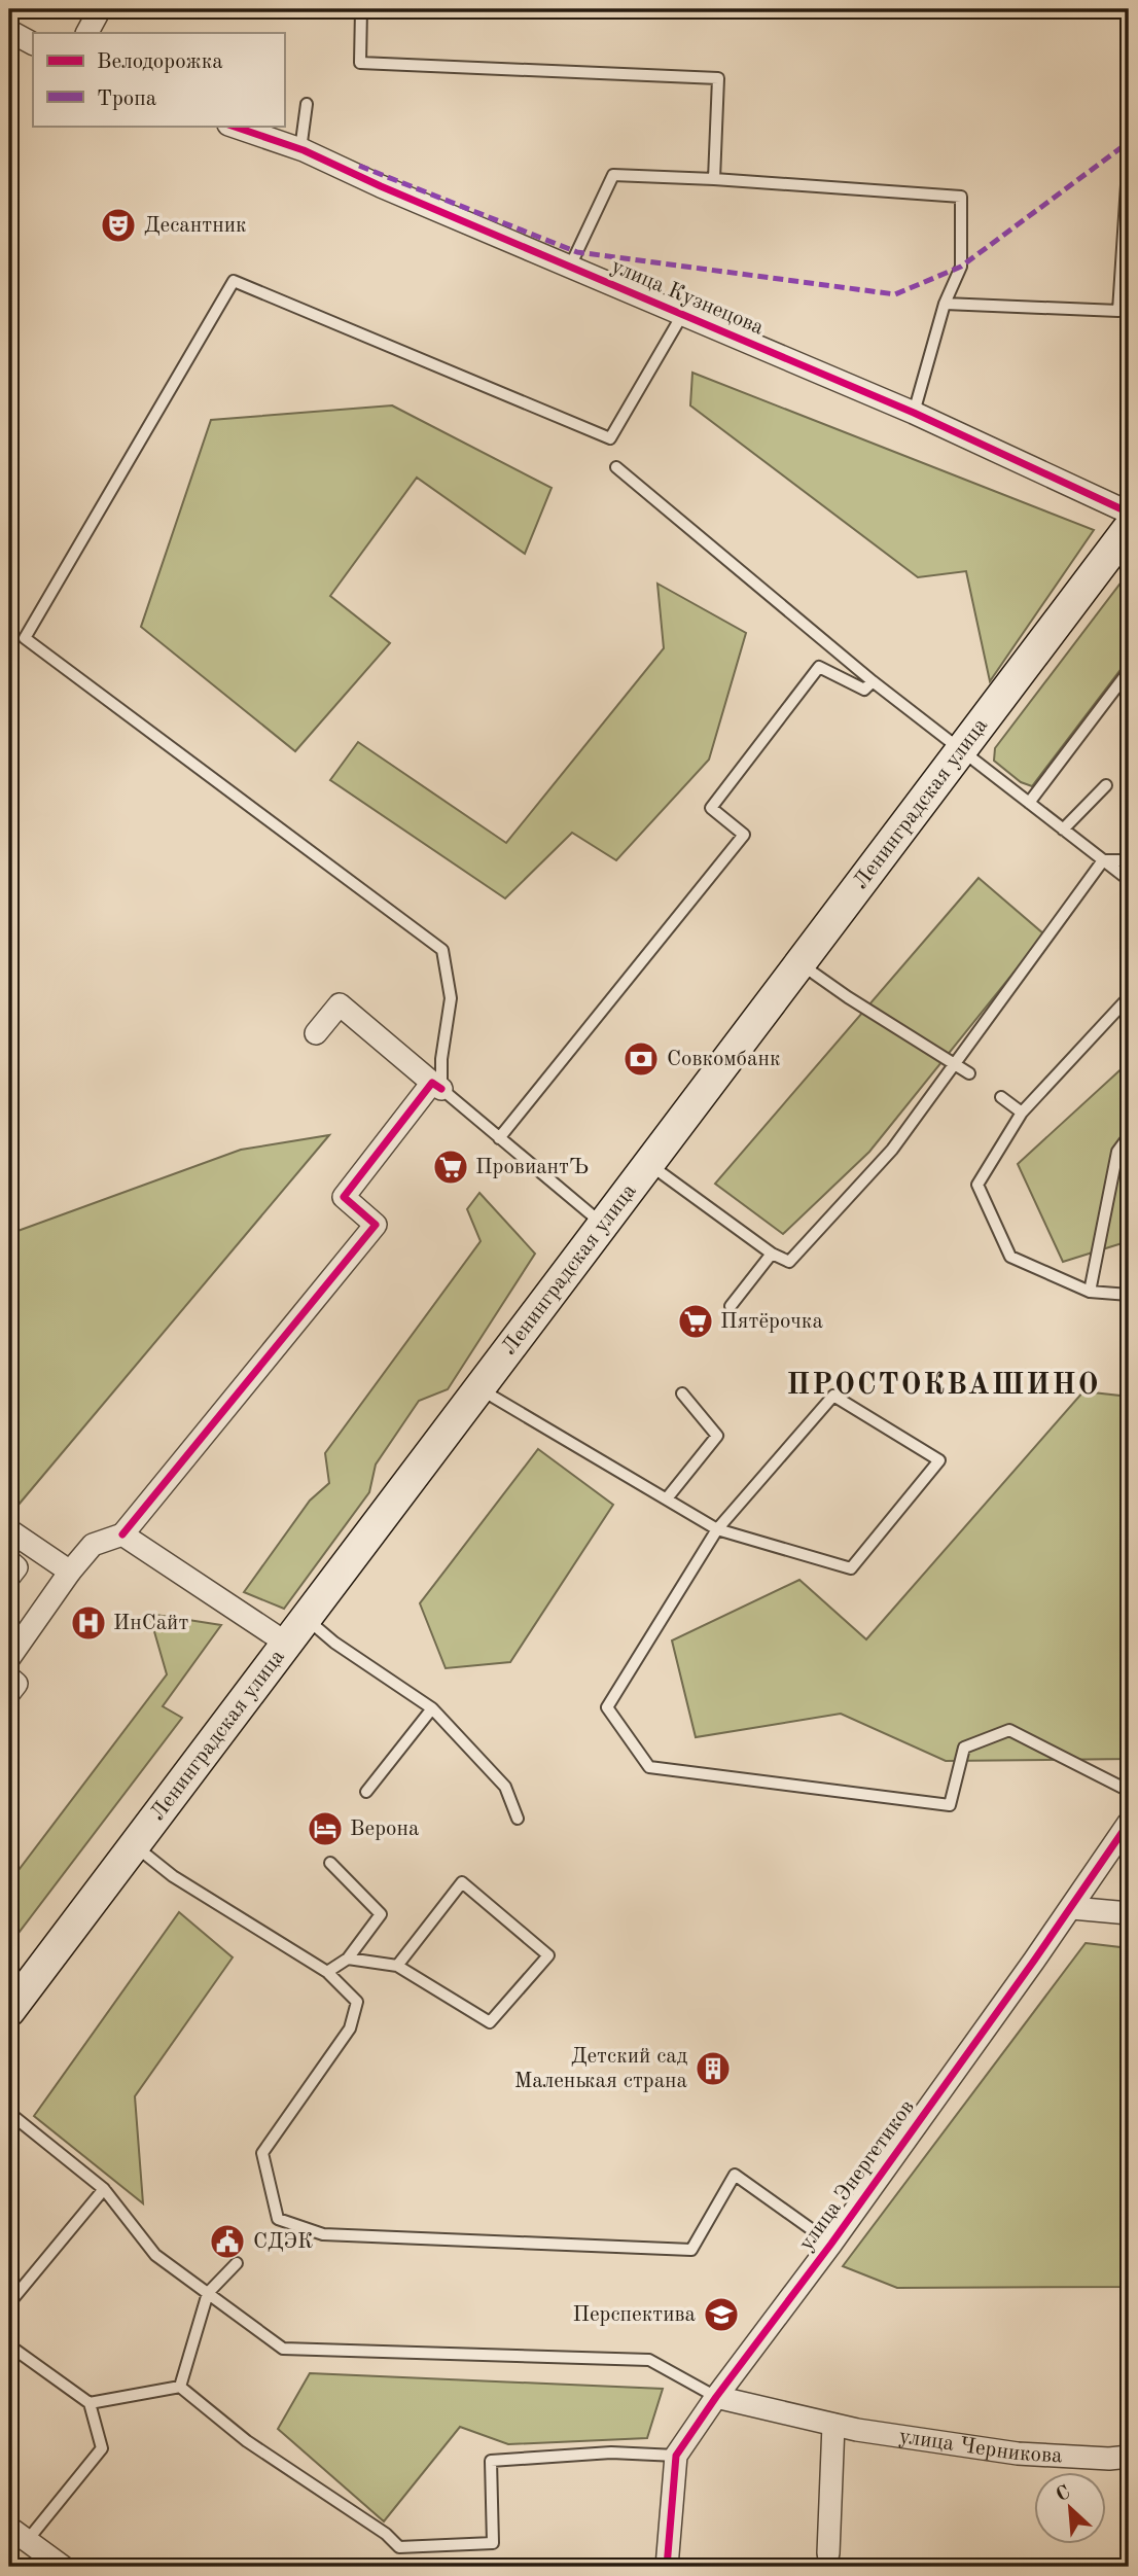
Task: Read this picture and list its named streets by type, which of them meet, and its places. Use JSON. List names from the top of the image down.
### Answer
{
  "streets": {
    "main road": ["Ленинградская улица"],
    "street": ["улица Кузнецова", "улица Энергетиков", "улица Черникова"]
  },
  "crossings": [
    ["улица Энергетиков", "улица Черникова"]
  ],
  "districts": ["ПРОСТОКВАШИНО"],
  "places": {
    "theatre": ["Десантник"],
    "bank": ["Совкомбанк"],
    "supermarket": ["ПровиантЪ", "Пятёрочка"],
    "hospital": ["ИнСайт"],
    "hotel": ["Верона"],
    "building": ["Детский сад Маленькая страна"],
    "public building": ["СДЭК"],
    "school or university": ["Перспектива"]
  },
  "legend": ["Велодорожка", "Тропа"],
  "north": "top left"
}
